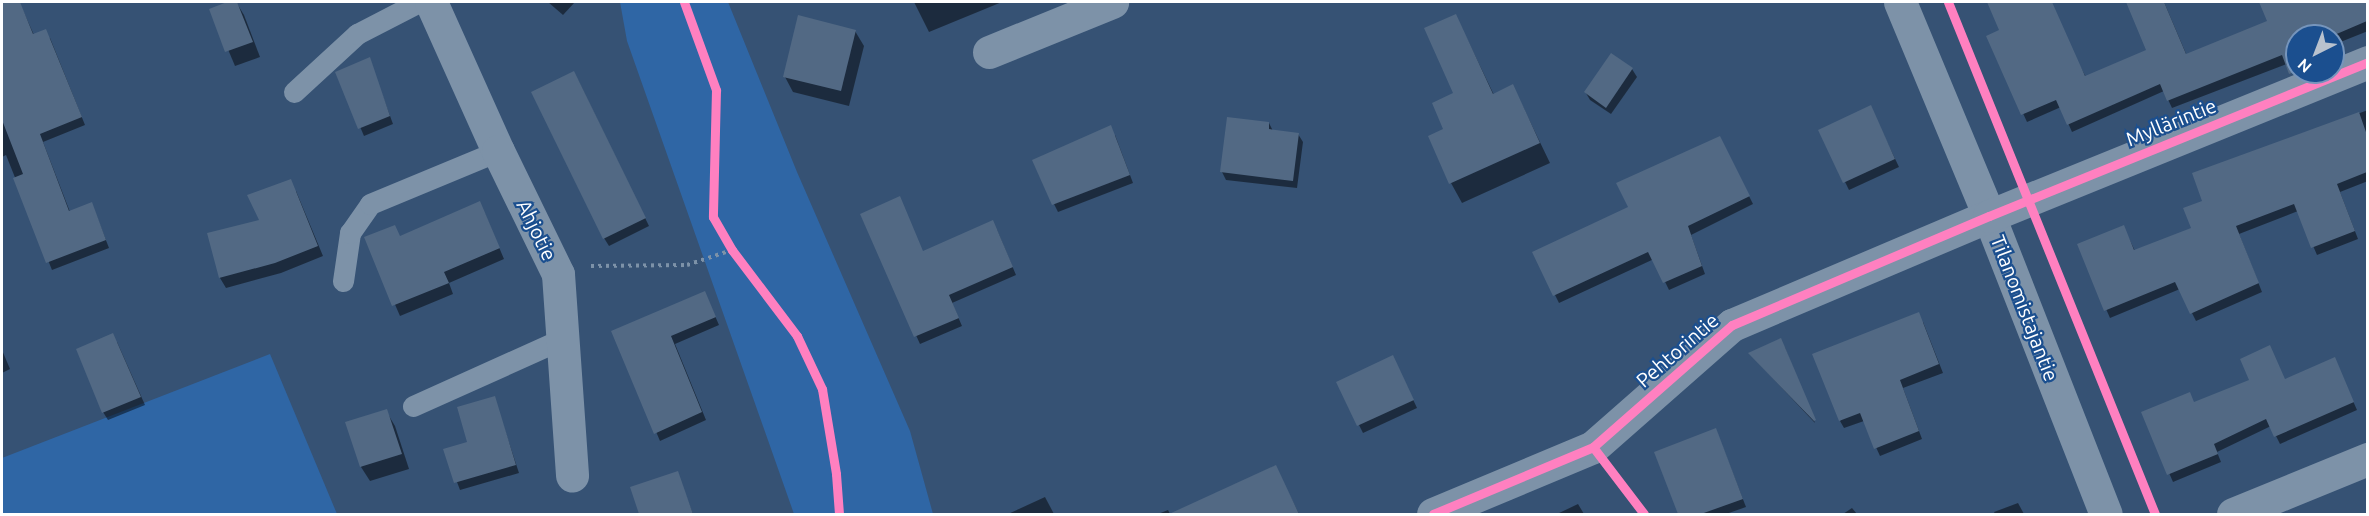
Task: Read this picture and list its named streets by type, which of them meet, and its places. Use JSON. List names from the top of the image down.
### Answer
{
  "streets": {
    "street": [
      "Myllärintie",
      "Ahjotie",
      "Tilanomistajantie",
      "Pehtorintie"
    ]
  },
  "crossings": [
    ["Myllärintie", "Tilanomistajantie"],
    ["Myllärintie", "Pehtorintie"],
    ["Tilanomistajantie", "Pehtorintie"]
  ],
  "north": "bottom left"
}
